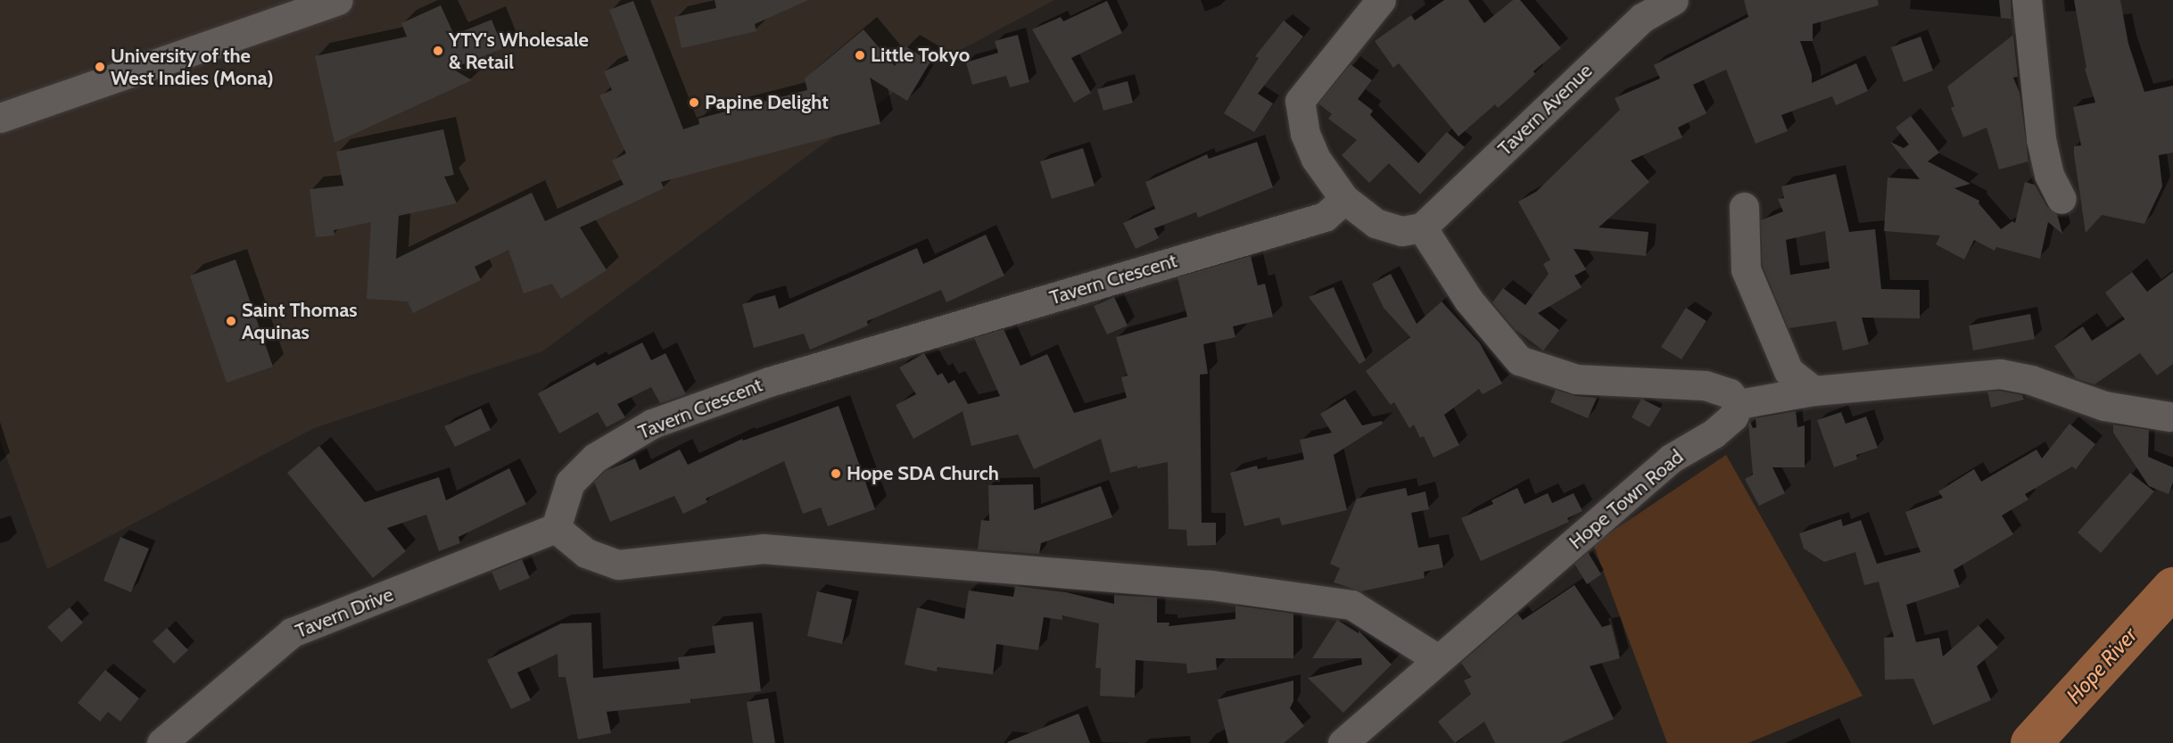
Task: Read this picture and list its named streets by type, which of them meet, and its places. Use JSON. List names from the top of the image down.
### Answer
{
  "streets": {
    "street": [
      "Tavern Avenue",
      "Tavern Crescent",
      "Hope Town Road",
      "Tavern Drive"
    ]
  },
  "crossings": [
    ["Tavern Crescent", "Tavern Drive"]
  ],
  "water": ["Hope River"],
  "places": [
    "YTY's Wholesale & Retail",
    "Little Tokyo",
    "University of the West Indies (Mona)",
    "Papine Delight",
    "Saint Thomas Aquinas",
    "Hope SDA Church"
  ]
}
